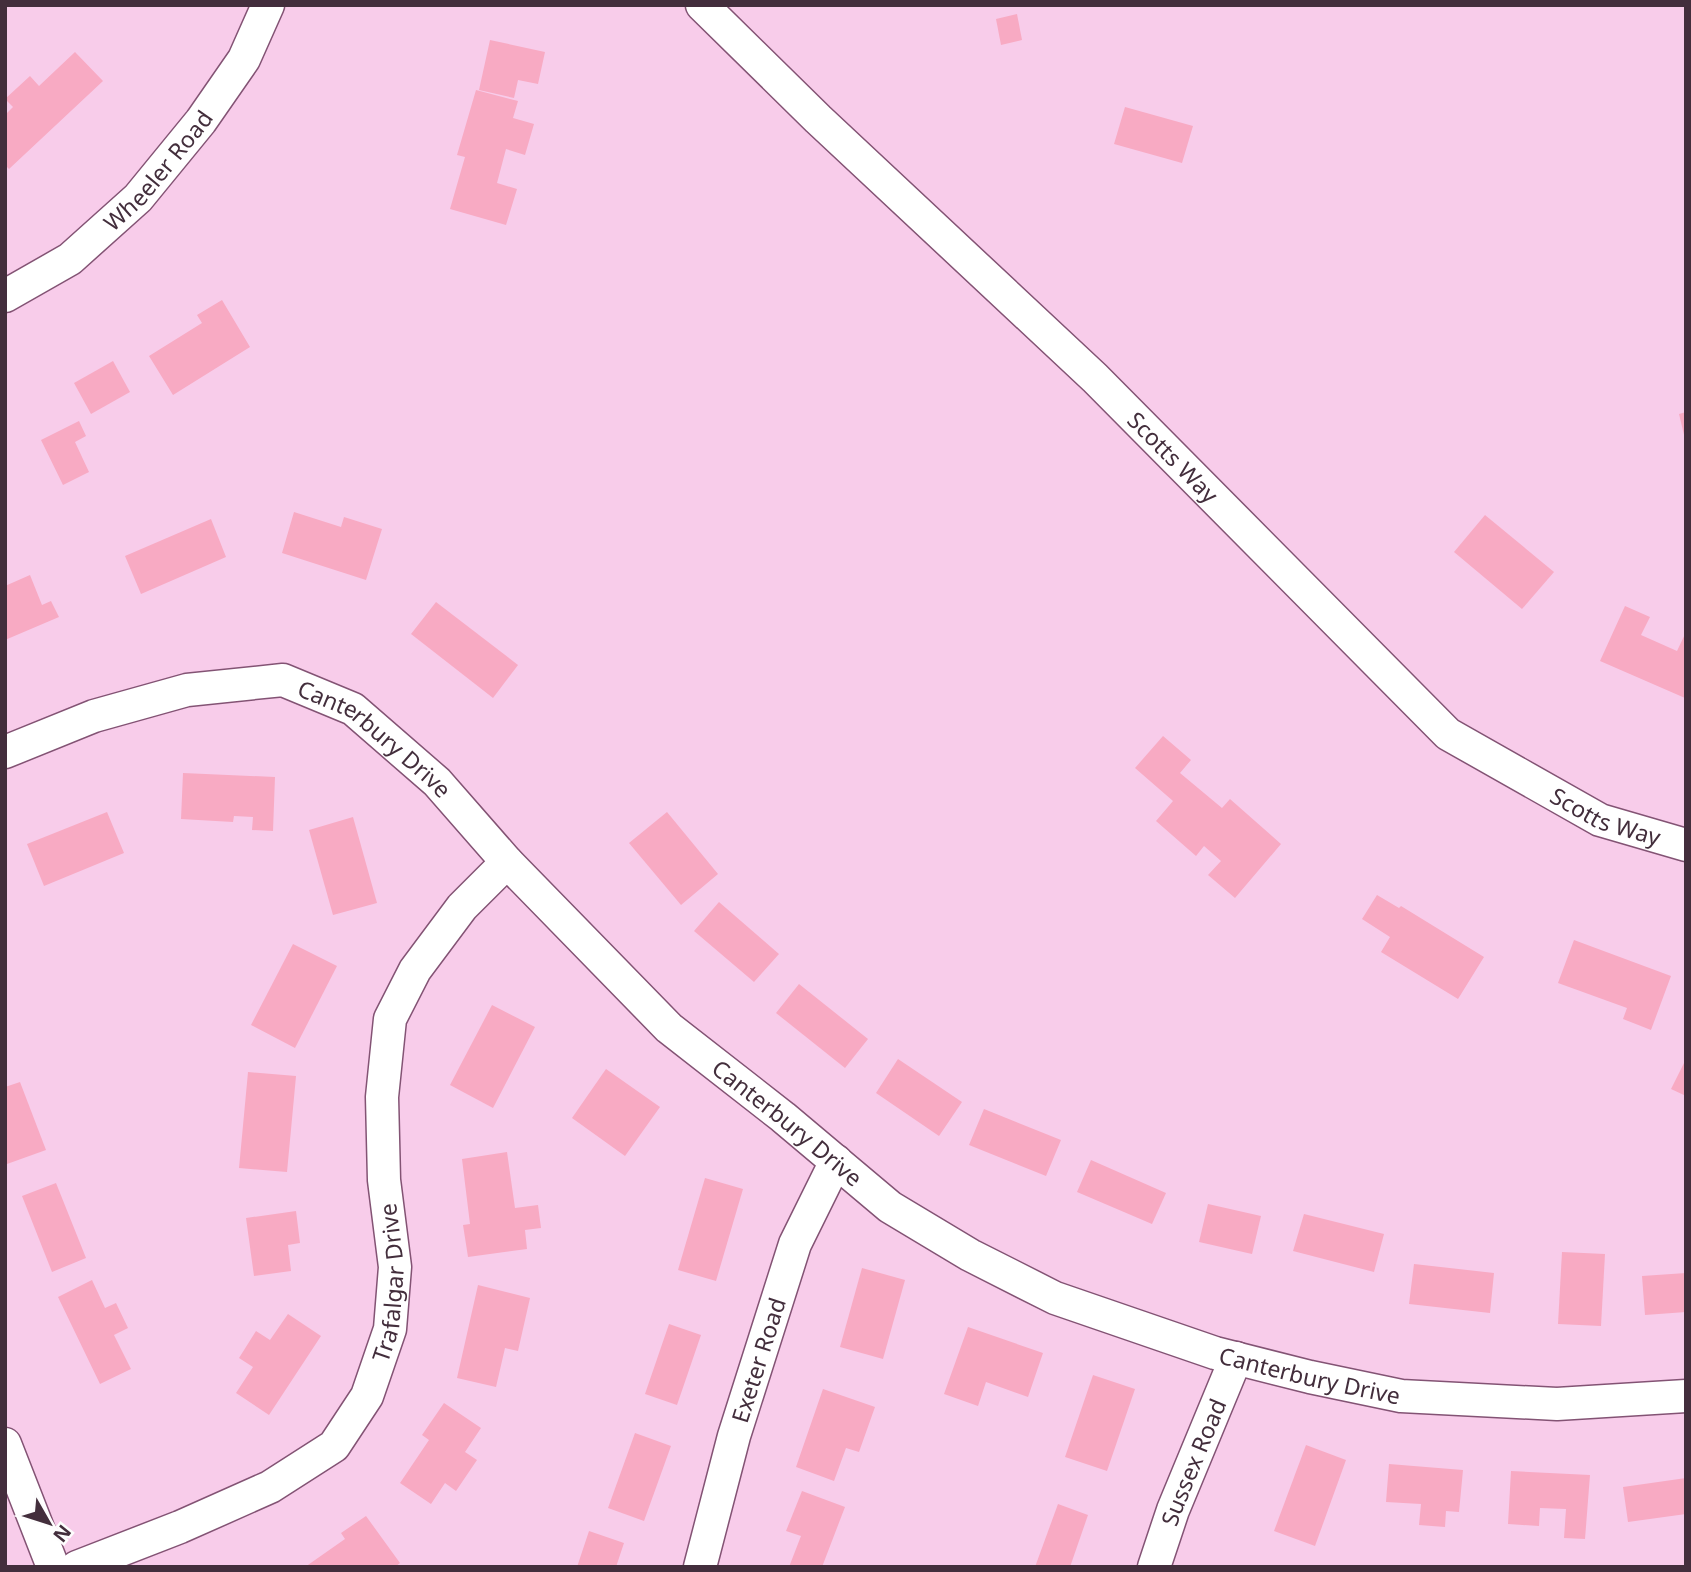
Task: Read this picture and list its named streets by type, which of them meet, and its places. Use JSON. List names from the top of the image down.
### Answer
{
  "streets": {
    "street": [
      "Wheeler Road",
      "Scotts Way",
      "Canterbury Drive",
      "Trafalgar Drive",
      "Exeter Road",
      "Sussex Road"
    ]
  },
  "crossings": [
    ["Canterbury Drive", "Trafalgar Drive"],
    ["Canterbury Drive", "Exeter Road"],
    ["Canterbury Drive", "Sussex Road"]
  ],
  "north": "bottom right"
}
